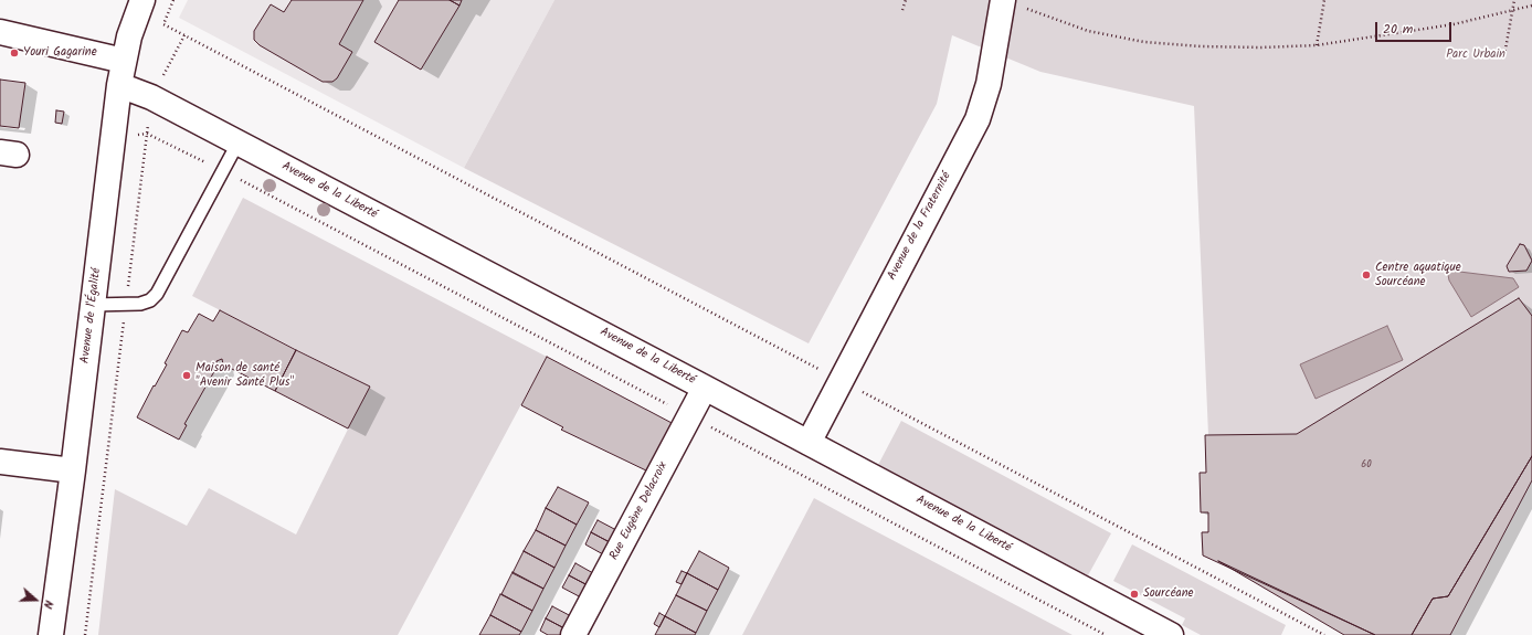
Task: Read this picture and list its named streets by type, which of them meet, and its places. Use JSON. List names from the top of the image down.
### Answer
{
  "streets": {
    "street": [
      "Avenue de la Liberté",
      "Avenue de la Fraternité",
      "Avenue de l'Égalité",
      "Rue Eugène Delacroix"
    ]
  },
  "crossings": [
    ["Avenue de la Liberté", "Avenue de la Fraternité"],
    ["Avenue de la Liberté", "Avenue de l'Égalité"],
    ["Avenue de la Liberté", "Rue Eugène Delacroix"]
  ],
  "parks": ["Parc Urbain"],
  "places": [
    "Youri Gagarine",
    "Centre aquatique Sourcéane",
    "Maison de santé \"Avenir Santé Plus\"",
    "Sourcéane"
  ],
  "house_numbers": ["60"],
  "scale_bar": "20 m",
  "north": "right"
}
